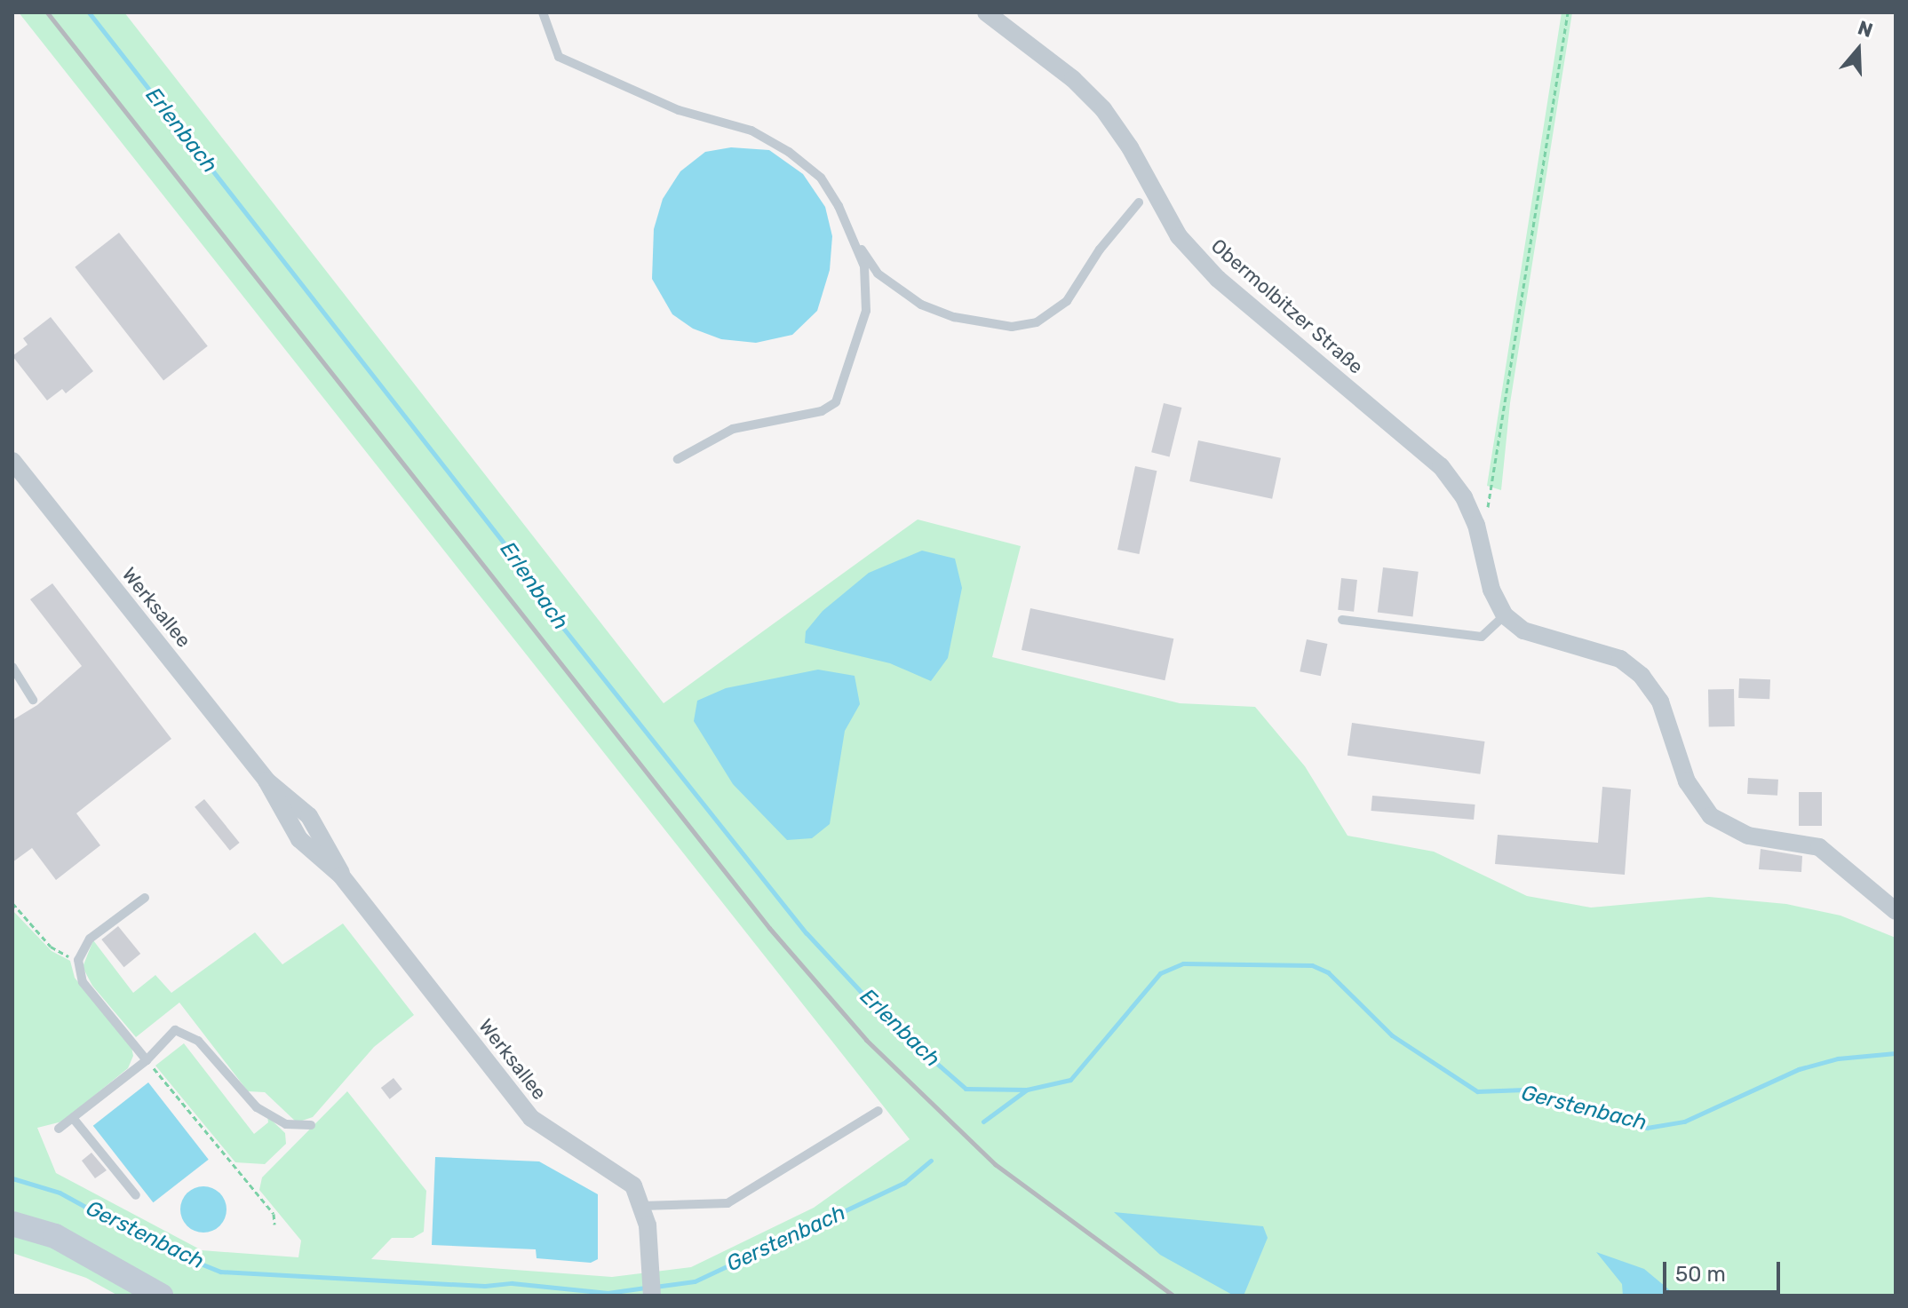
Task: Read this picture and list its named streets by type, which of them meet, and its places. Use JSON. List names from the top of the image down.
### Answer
{
  "streets": {
    "street": ["Obermolbitzer Straße", "Werksallee"]
  },
  "water": ["Erlenbach", "Gerstenbach"],
  "scale_bar": "50 m",
  "north": "top"
}
